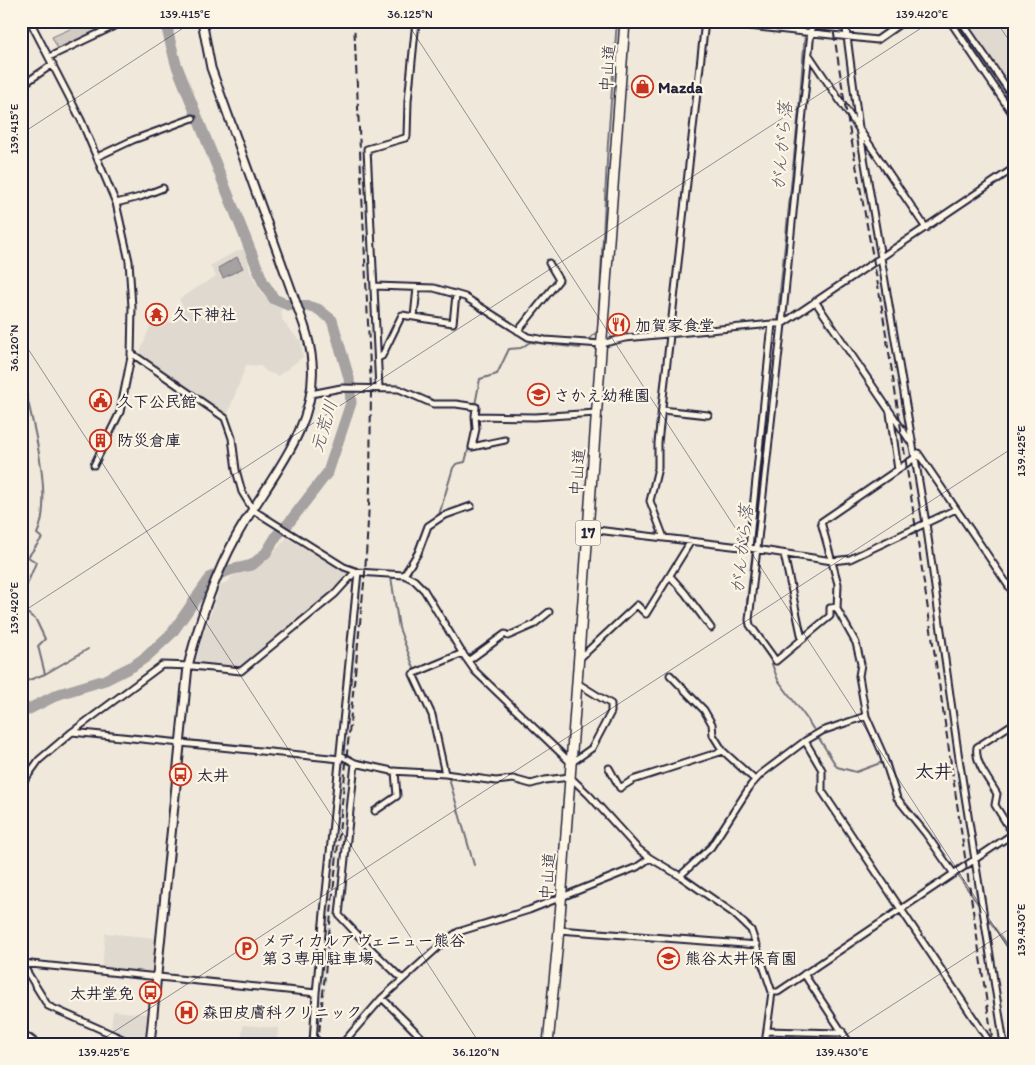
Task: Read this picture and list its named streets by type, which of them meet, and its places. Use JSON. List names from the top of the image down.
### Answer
{
  "streets": {
    "highway": ["中山道", "17"]
  },
  "districts": ["太井"],
  "water": ["がんがら落", "元荒川"],
  "places": {
    "shop": ["Mazda"],
    "temple": ["久下神社"],
    "restaurant": ["加賀家食堂"],
    "school or university": ["さかえ幼稚園", "熊谷太井保育園"],
    "public building": ["久下公民館"],
    "building": ["防災倉庫"],
    "bus stop": ["太井", "太井堂免"],
    "parking": ["メディカルアヴェニュー熊谷 第３専用駐車場"],
    "hospital": ["森田皮膚科クリニック"]
  },
  "coordinates": [
    "139.415°E",
    "36.125°N",
    "139.420°E",
    "36.120°N",
    "139.425°E",
    "139.430°E"
  ]
}
